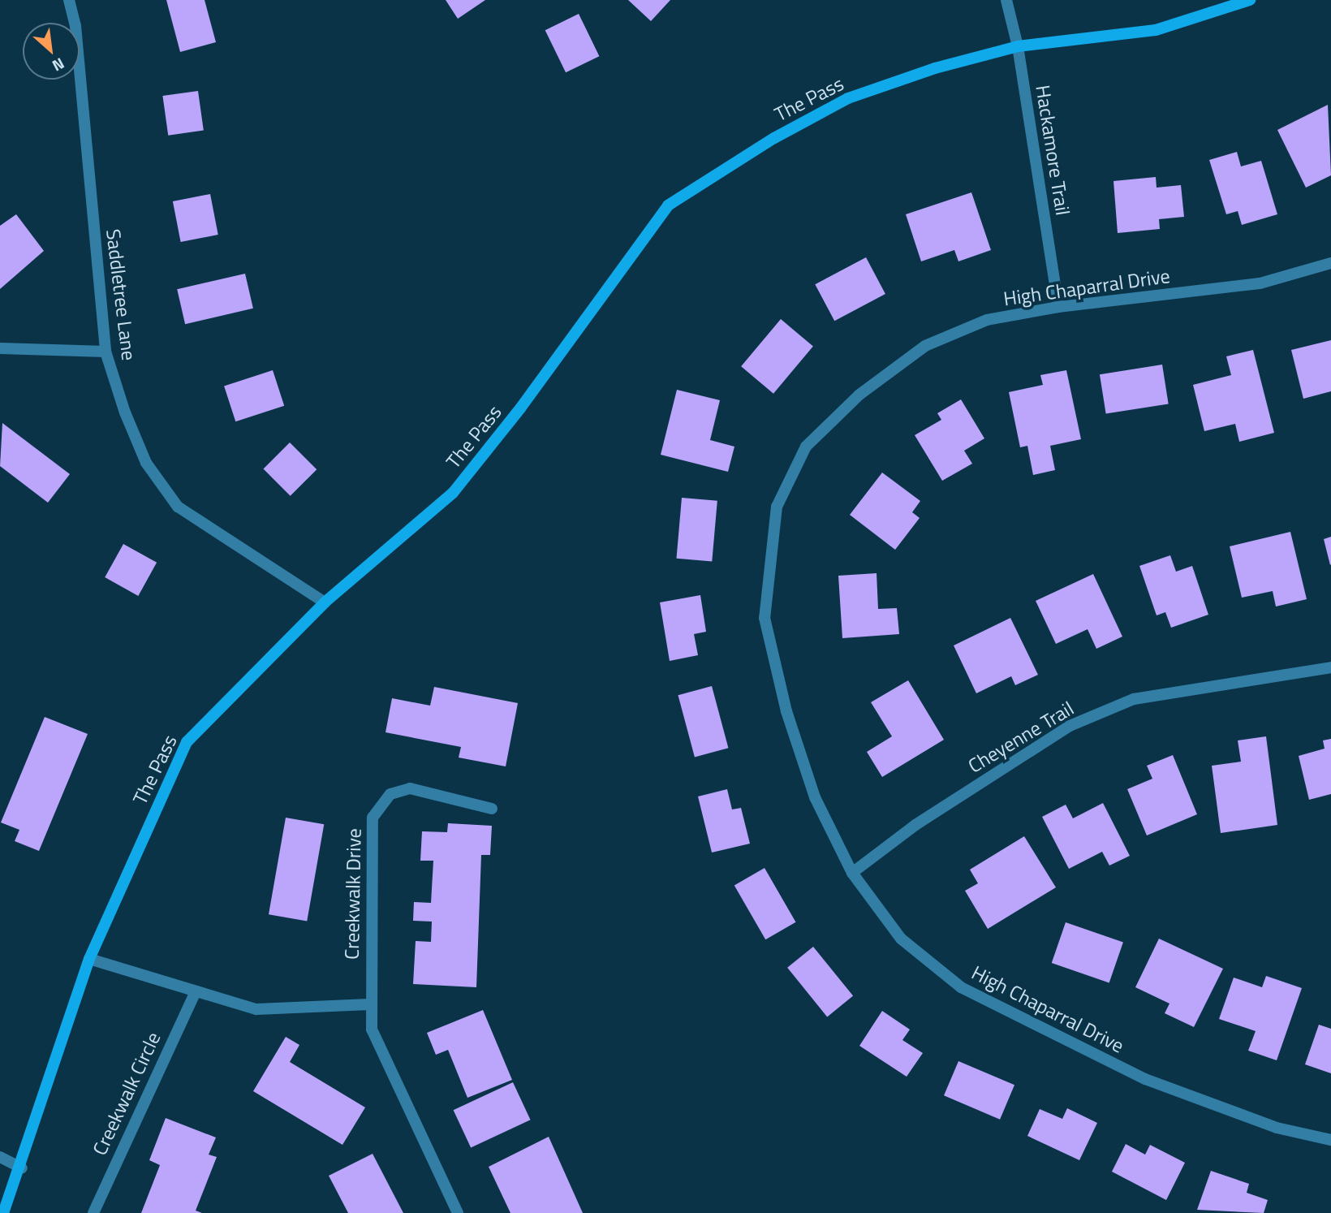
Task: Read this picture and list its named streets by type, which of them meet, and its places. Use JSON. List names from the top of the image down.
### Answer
{
  "streets": {
    "street": [
      "The Pass",
      "Hackamore Trail",
      "High Chaparral Drive",
      "Saddletree Lane",
      "Cheyenne Trail",
      "Creekwalk Drive",
      "Creekwalk Circle"
    ]
  },
  "crossings": [
    ["The Pass", "Hackamore Trail"],
    ["The Pass", "Saddletree Lane"],
    ["Hackamore Trail", "High Chaparral Drive"],
    ["High Chaparral Drive", "Cheyenne Trail"]
  ],
  "north": "bottom right"
}
